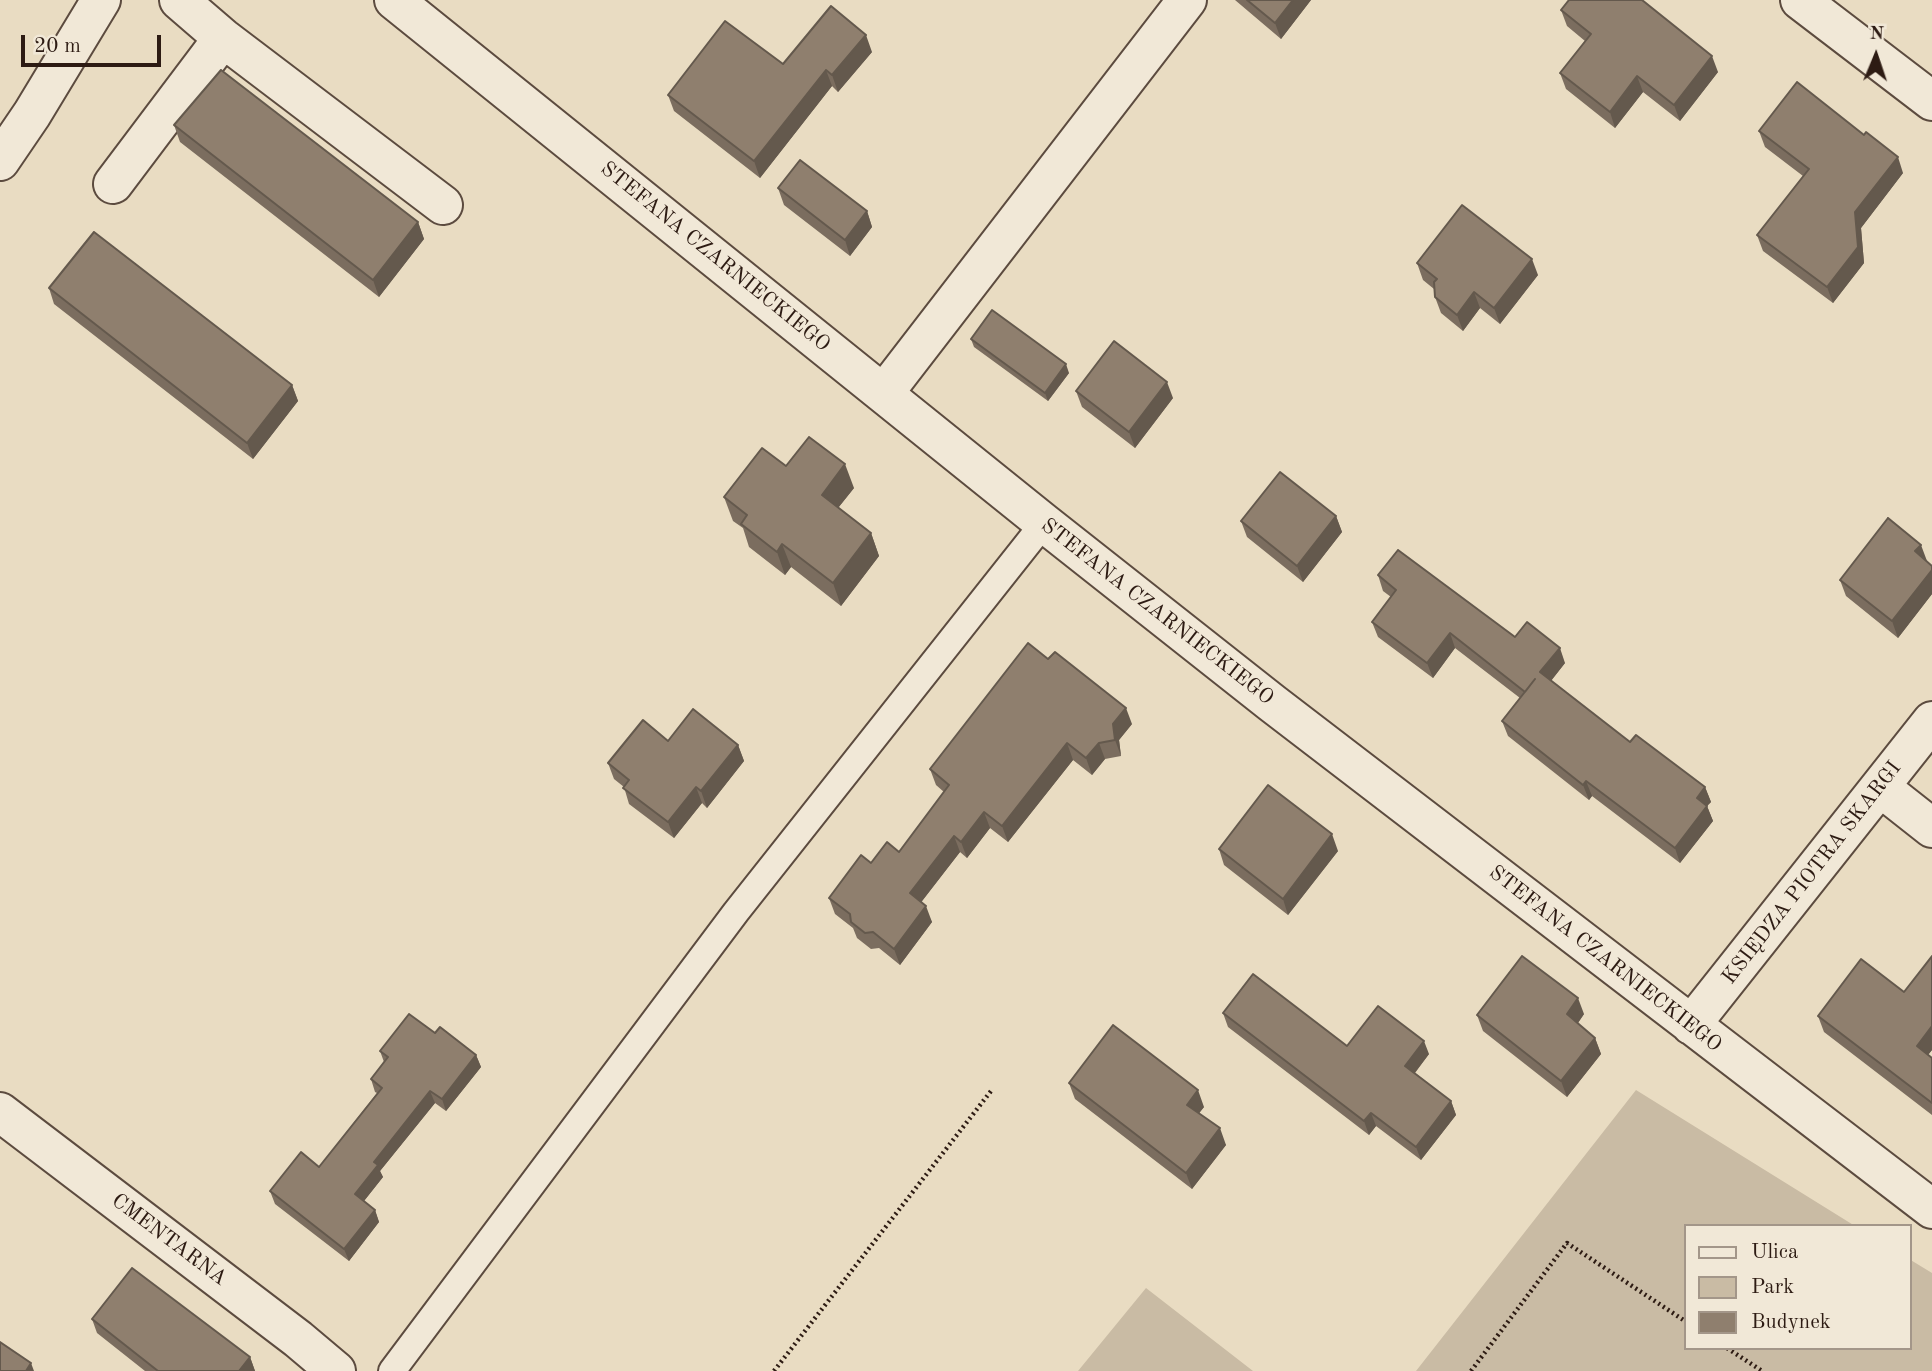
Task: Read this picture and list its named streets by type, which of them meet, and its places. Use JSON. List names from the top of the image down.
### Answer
{
  "streets": {
    "street": ["STEFANA CZARNIECKIEGO", "KSIĘDZA PIOTRA SKARGI", "CMENTARNA"]
  },
  "crossings": [
    ["STEFANA CZARNIECKIEGO", "KSIĘDZA PIOTRA SKARGI"]
  ],
  "legend": ["Ulica", "Park", "Budynek"],
  "scale_bar": "20 m",
  "north": "top"
}
